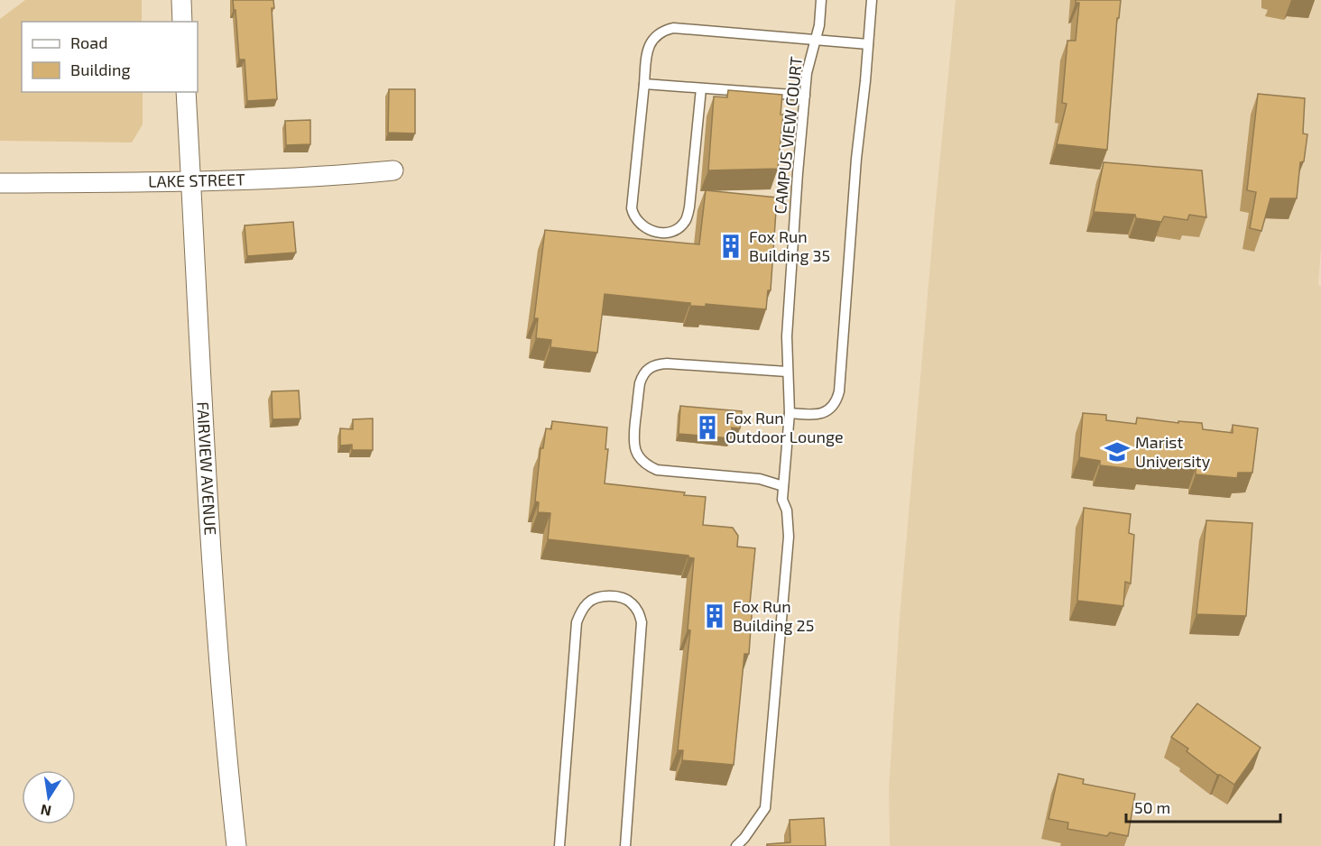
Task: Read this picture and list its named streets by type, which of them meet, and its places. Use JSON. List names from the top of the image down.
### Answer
{
  "streets": {
    "street": ["LAKE STREET", "FAIRVIEW AVENUE"],
    "lane": ["CAMPUS VIEW COURT"]
  },
  "crossings": [
    ["LAKE STREET", "FAIRVIEW AVENUE"]
  ],
  "places": {
    "building": ["Fox Run Building 35", "Fox Run Outdoor Lounge", "Fox Run Building 25"],
    "school or university": ["Marist University"]
  },
  "legend": ["Road", "Building"],
  "scale_bar": "50 m",
  "north": "bottom"
}
